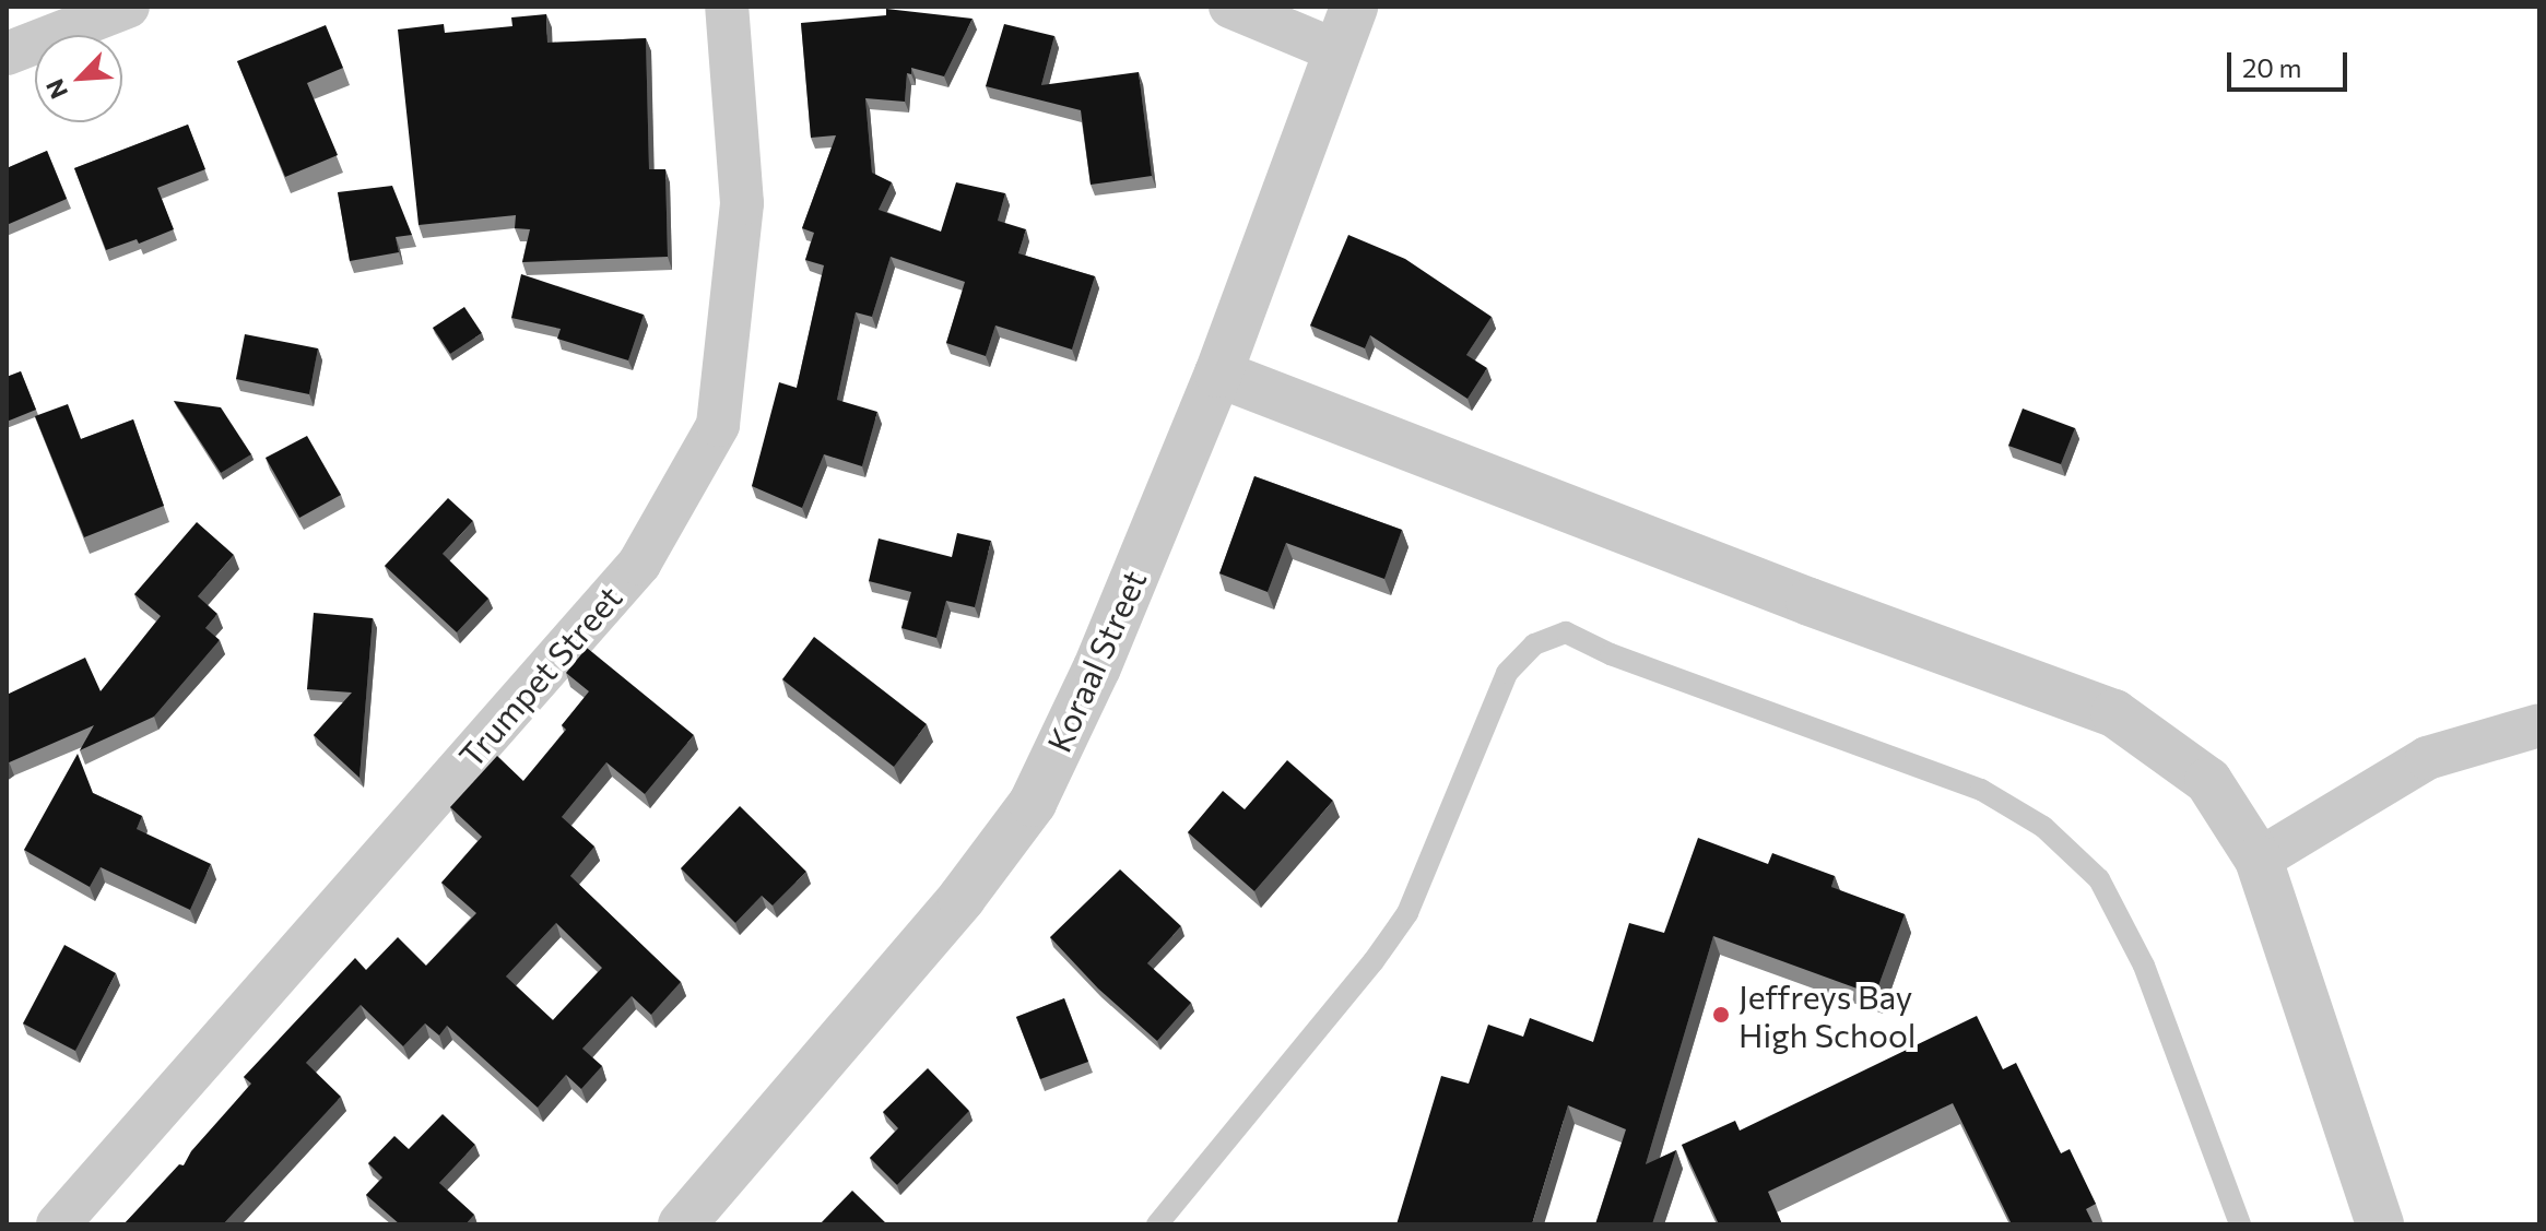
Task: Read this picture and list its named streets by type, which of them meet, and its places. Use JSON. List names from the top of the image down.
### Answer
{
  "streets": {
    "street": ["Koraal Street", "Trumpet Street"]
  },
  "places": ["Jeffreys Bay High School"],
  "scale_bar": "20 m",
  "north": "bottom left"
}
